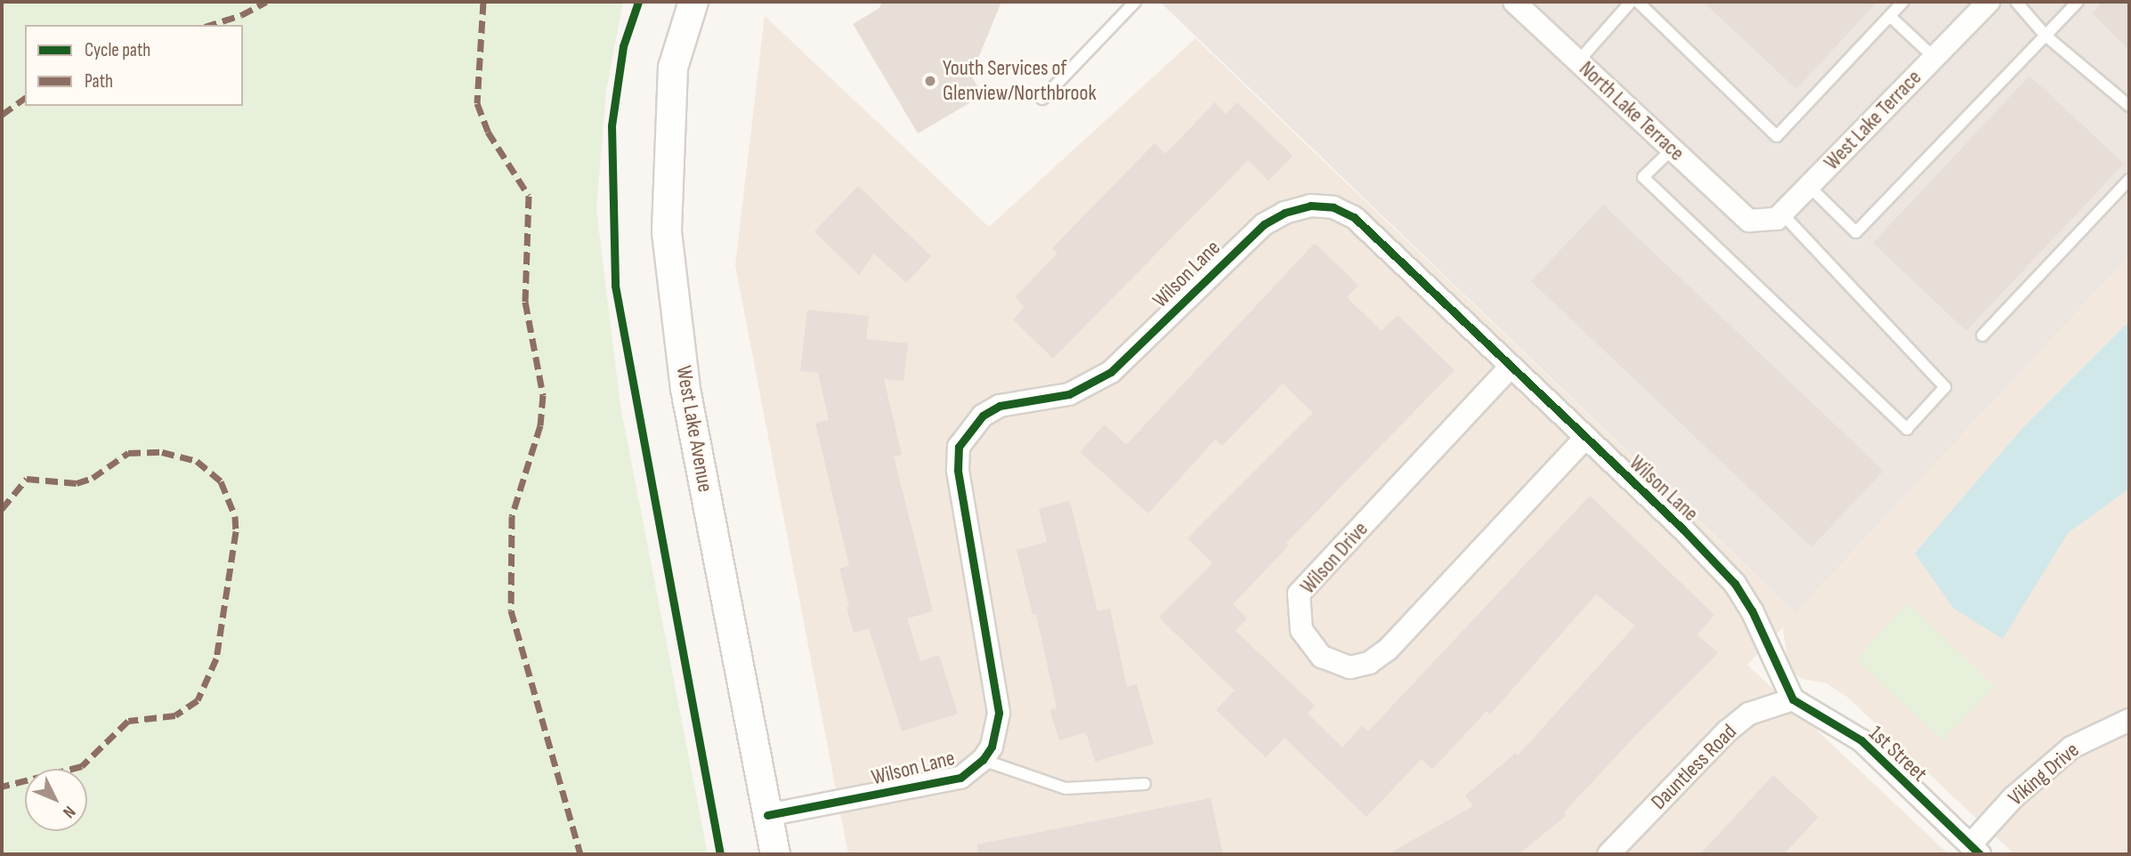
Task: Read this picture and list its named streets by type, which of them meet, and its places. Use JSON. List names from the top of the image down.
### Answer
{
  "streets": {
    "street": [
      "North Lake Terrace",
      "West Lake Terrace",
      "Wilson Lane",
      "West Lake Avenue",
      "Wilson Drive",
      "1st Street",
      "Dauntless Road",
      "Viking Drive"
    ]
  },
  "crossings": [
    ["North Lake Terrace", "West Lake Terrace"],
    ["Wilson Lane", "West Lake Avenue"],
    ["Wilson Lane", "Wilson Drive"],
    ["Wilson Lane", "1st Street"],
    ["Wilson Lane", "Dauntless Road"],
    ["1st Street", "Dauntless Road"],
    ["1st Street", "Viking Drive"]
  ],
  "places": ["Youth Services of Glenview/Northbrook"],
  "legend": ["Cycle path", "Path"],
  "north": "bottom right"
}
